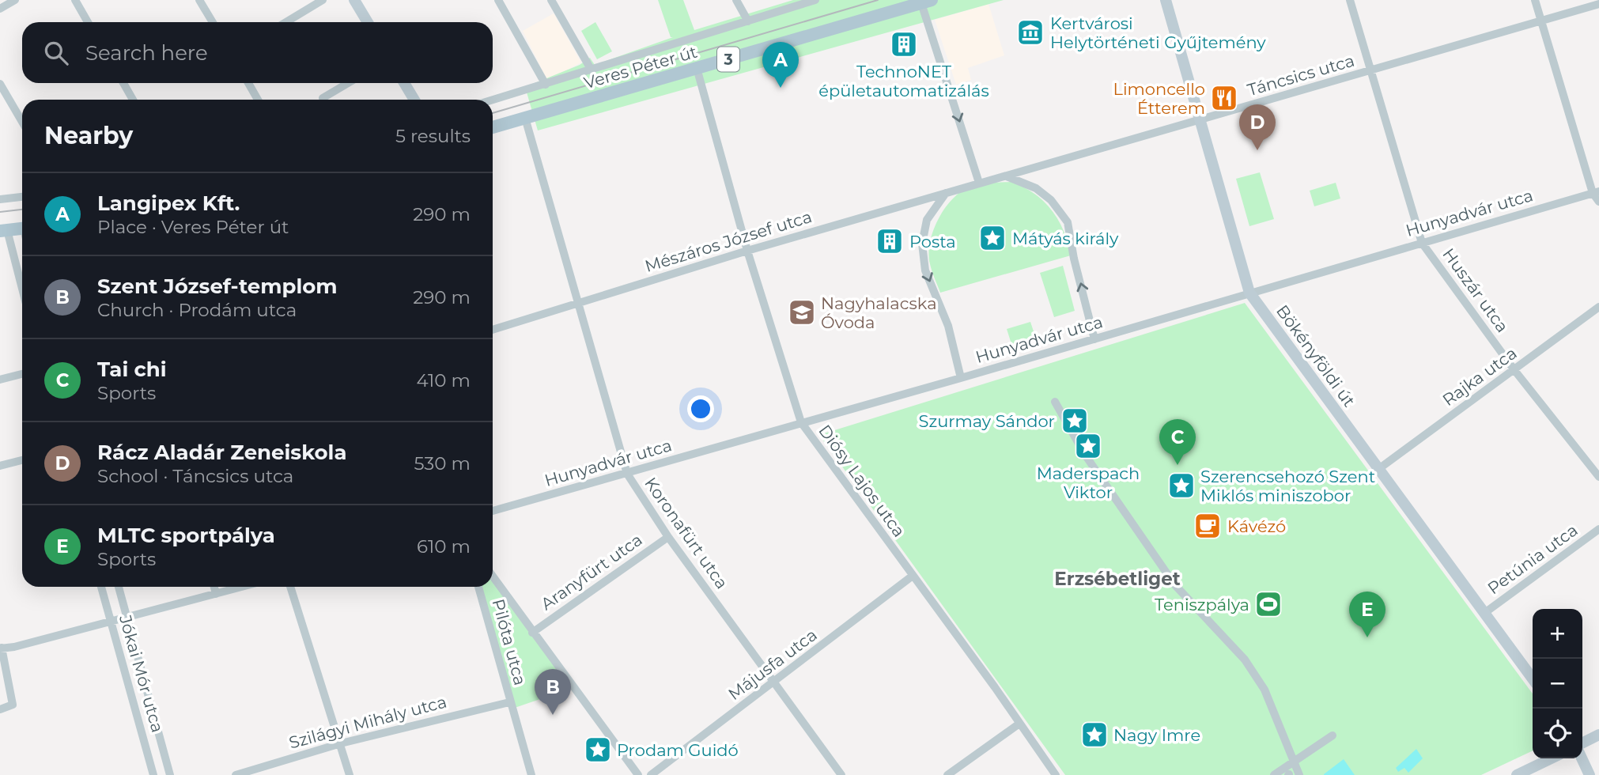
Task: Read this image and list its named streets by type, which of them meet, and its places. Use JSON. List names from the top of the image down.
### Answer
{
  "streets": {
    "main road": ["3", "Veres Péter út"],
    "street": [
      "Táncsics utca",
      "Hunyadvár utca",
      "Mészáros József utca",
      "Huszár utca",
      "Bökényföldi út",
      "Rajka utca",
      "Diósy Lajos utca",
      "Koronafürt utca",
      "Petúnia utca",
      "Aranyfürt utca",
      "Pilóta utca",
      "Májusfa utca",
      "Jókai Mór utca",
      "Szilágyi Mihály utca"
    ]
  },
  "crossings": [
    ["Veres Péter út", "Diósy Lajos utca"],
    ["Veres Péter út", "Koronafürt utca"],
    ["Táncsics utca", "Mészáros József utca"],
    ["Táncsics utca", "Huszár utca"],
    ["Táncsics utca", "Bökényföldi út"],
    ["Hunyadvár utca", "Huszár utca"],
    ["Hunyadvár utca", "Bökényföldi út"],
    ["Hunyadvár utca", "Diósy Lajos utca"],
    ["Hunyadvár utca", "Koronafürt utca"],
    ["Mészáros József utca", "Diósy Lajos utca"],
    ["Mészáros József utca", "Koronafürt utca"],
    ["Huszár utca", "Rajka utca"],
    ["Bökényföldi út", "Rajka utca"],
    ["Bökényföldi út", "Petúnia utca"],
    ["Diósy Lajos utca", "Májusfa utca"],
    ["Koronafürt utca", "Aranyfürt utca"],
    ["Koronafürt utca", "Májusfa utca"],
    ["Pilóta utca", "Szilágyi Mihály utca"]
  ],
  "districts": ["Erzsébetliget"],
  "places": {
    "museum": ["Kertvárosi Helytörténeti Gyűjtemény"],
    "building": ["TechnoNET épületautomatizálás", "Posta"],
    "restaurant": ["Limoncello Étterem"],
    "place": [
      "Mátyás király",
      "Szurmay Sándor",
      "Maderspach Viktor",
      "Szerencsehozó Szent Miklós miniszobor",
      "Nagy Imre",
      "Prodam Guidó"
    ],
    "school or university": ["Nagyhalacska Óvoda"],
    "cafe": ["Kávézó"],
    "sports": ["Teniszpálya"]
  },
  "page": {
    "search": "Search here",
    "pins": [
      "A",
      "D",
      "C",
      "E",
      "B"
    ],
    "heading": ["Nearby", "5 results"],
    "list": [
      {
        "mark": "A",
        "name": "Langipex Kft.",
        "note": "Place · Veres Péter út",
        "value": "290 m"
      },
      {
        "mark": "B",
        "name": "Szent József-templom",
        "note": "Church · Prodám utca",
        "value": "290 m"
      },
      {
        "mark": "C",
        "name": "Tai chi",
        "note": "Sports",
        "value": "410 m"
      },
      {
        "mark": "D",
        "name": "Rácz Aladár Zeneiskola",
        "note": "School · Táncsics utca",
        "value": "530 m"
      },
      {
        "mark": "E",
        "name": "MLTC sportpálya",
        "note": "Sports",
        "value": "610 m"
      }
    ],
    "map_buttons": ["+", "−"]
  }
}
